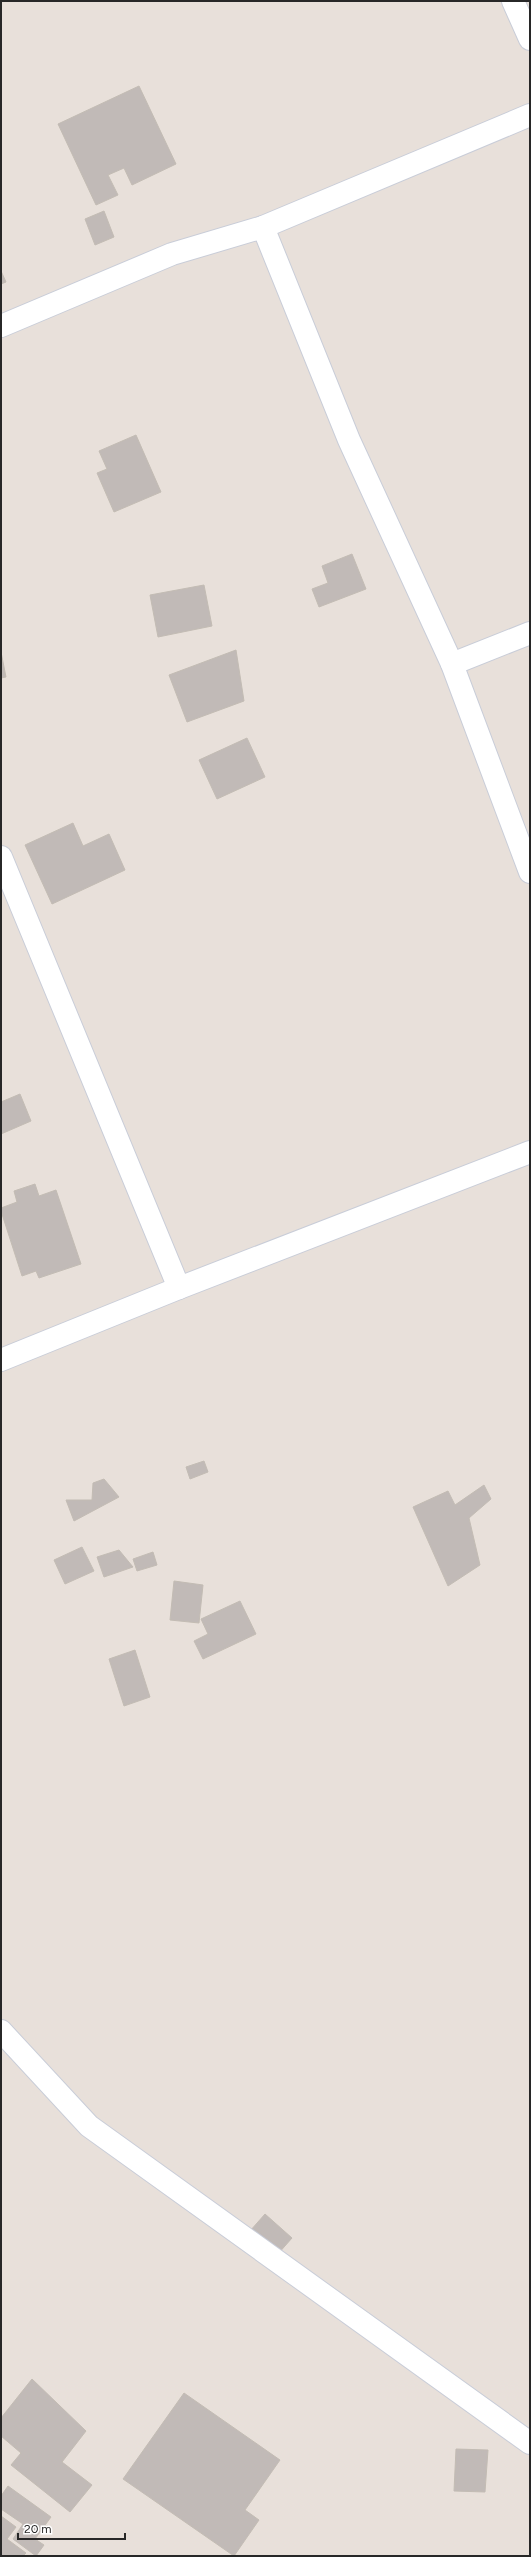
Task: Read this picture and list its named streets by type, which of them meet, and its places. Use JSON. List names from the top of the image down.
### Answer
{
  "scale_bar": "20 m"
}
